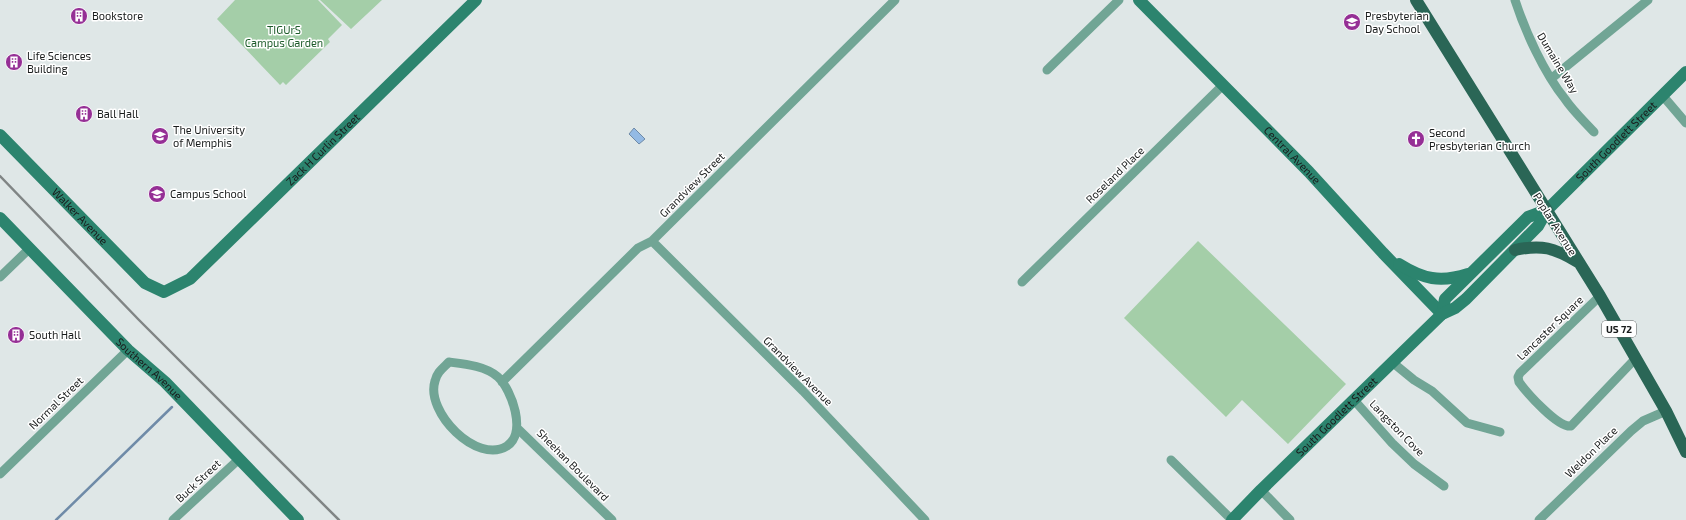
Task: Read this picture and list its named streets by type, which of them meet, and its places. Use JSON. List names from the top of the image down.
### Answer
{
  "streets": {
    "main road": [
      "South Goodlett Street",
      "Zack H Curlin Street",
      "Central Avenue",
      "Walker Avenue",
      "Poplar Avenue",
      "US 72",
      "Southern Avenue"
    ],
    "street": [
      "Dumaine Way",
      "Roseland Place",
      "Grandview Street",
      "Lancaster Square",
      "Grandview Avenue",
      "Normal Street",
      "Langston Cove",
      "Weldon Place",
      "Sheehan Boulevard",
      "Buck Street"
    ]
  },
  "crossings": [
    ["South Goodlett Street", "Central Avenue"],
    ["South Goodlett Street", "Poplar Avenue"],
    ["South Goodlett Street", "Langston Cove"],
    ["Zack H Curlin Street", "Walker Avenue"],
    ["Central Avenue", "Roseland Place"],
    ["Grandview Street", "Grandview Avenue"],
    ["Grandview Street", "Sheehan Boulevard"],
    ["Poplar Avenue", "Lancaster Square"],
    ["Poplar Avenue", "Weldon Place"],
    ["Southern Avenue", "Normal Street"],
    ["Southern Avenue", "Buck Street"]
  ],
  "parks": ["TIGUrS Campus Garden"],
  "places": {
    "building": [
      "Bookstore",
      "Life Sciences Building",
      "Ball Hall",
      "South Hall"
    ],
    "school or university": ["Presbyterian Day School", "The University of Memphis", "Campus School"],
    "church": ["Second Presbyterian Church"]
  }
}
